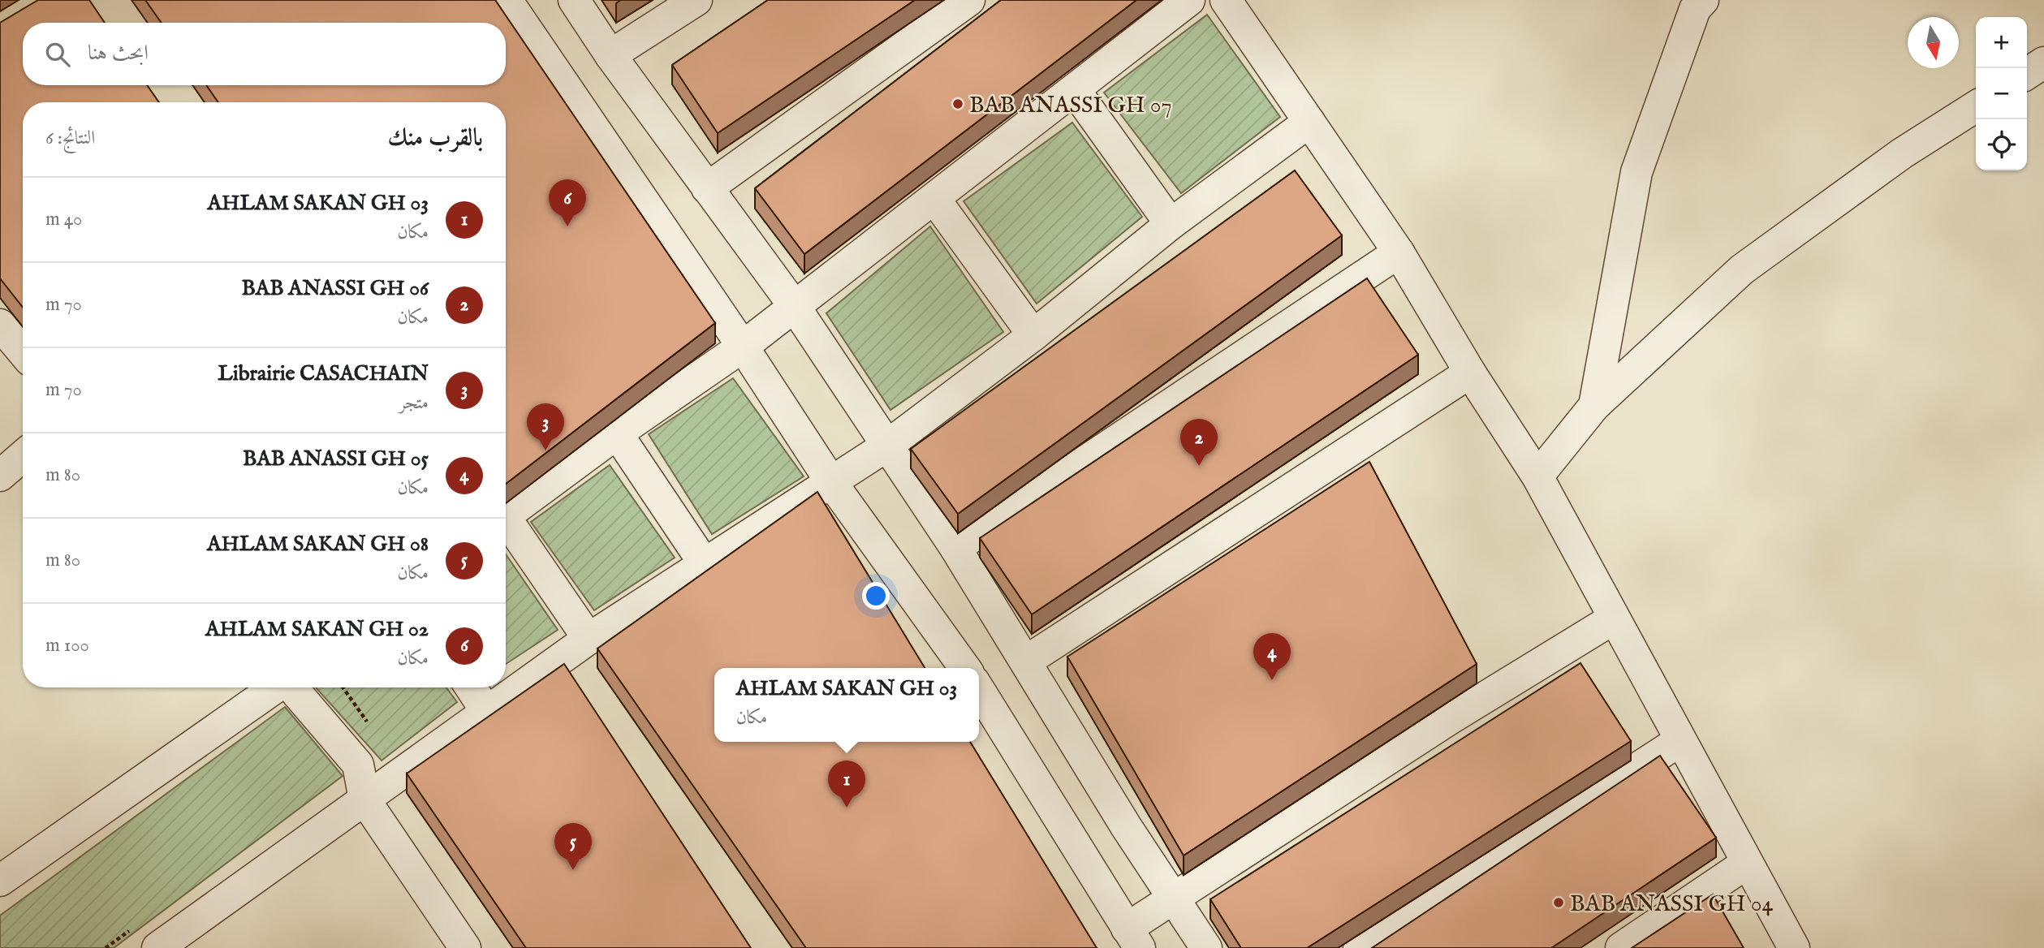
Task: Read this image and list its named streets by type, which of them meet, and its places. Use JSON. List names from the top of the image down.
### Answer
{
  "places": ["BAB ANASSI GH 07", "BAB ANASSI GH 04"],
  "north": "bottom",
  "page": {
    "map_buttons": ["+", "−"],
    "search": "ابحث هنا",
    "heading": ["بالقرب منك", "النتائج: 6"],
    "list": [
      {
        "mark": "1",
        "name": "AHLAM SAKAN GH 03",
        "note": "مكان",
        "value": "40 m"
      },
      {
        "mark": "2",
        "name": "BAB ANASSI GH 06",
        "note": "مكان",
        "value": "70 m"
      },
      {
        "mark": "3",
        "name": "Librairie CASACHAIN",
        "note": "متجر",
        "value": "70 m"
      },
      {
        "mark": "4",
        "name": "BAB ANASSI GH 05",
        "note": "مكان",
        "value": "80 m"
      },
      {
        "mark": "5",
        "name": "AHLAM SAKAN GH 08",
        "note": "مكان",
        "value": "80 m"
      },
      {
        "mark": "6",
        "name": "AHLAM SAKAN GH 02",
        "note": "مكان",
        "value": "100 m"
      }
    ],
    "pins": [
      "6",
      "3",
      "2",
      "4",
      "1",
      "5"
    ],
    "popup": ["AHLAM SAKAN GH 03", "مكان"]
  }
}
